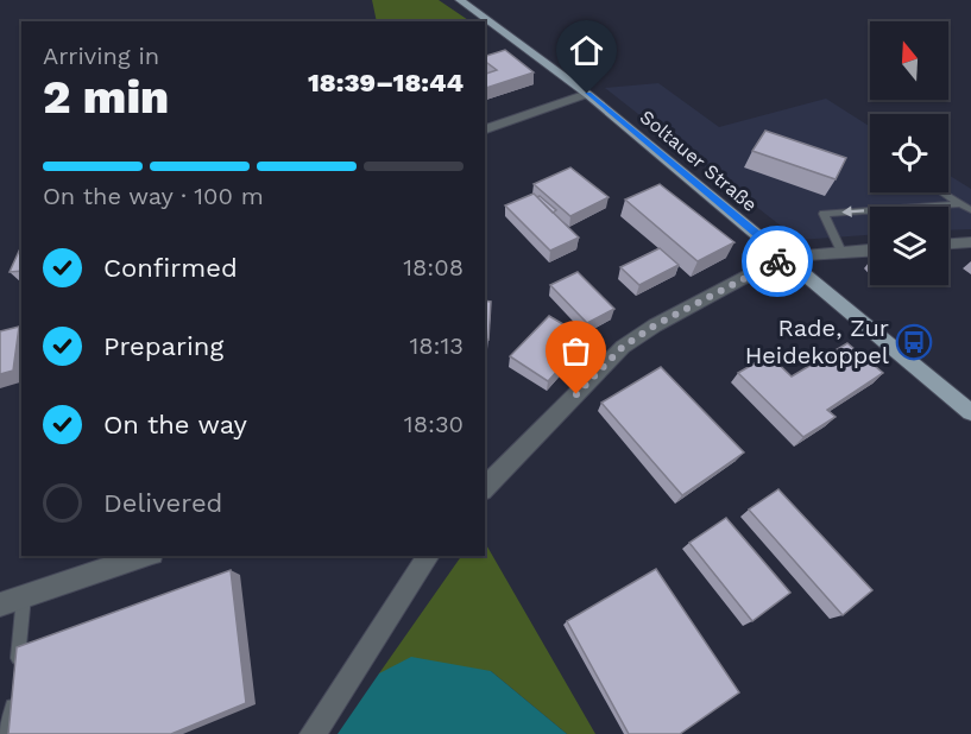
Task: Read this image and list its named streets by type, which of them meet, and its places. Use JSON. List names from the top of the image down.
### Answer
{
  "streets": {
    "main road": ["Soltauer Straße"]
  },
  "places": {
    "bus stop": ["Rade, Zur Heidekoppel"]
  },
  "north": "top",
  "page": {
    "heading": ["2 min", "Arriving in", "18:39–18:44"],
    "bar": "On the way · 100 m",
    "list": [
      ["Confirmed", "18:08"],
      ["Preparing", "18:13"],
      ["On the way", "18:30"],
      "Delivered"
    ]
  }
}
